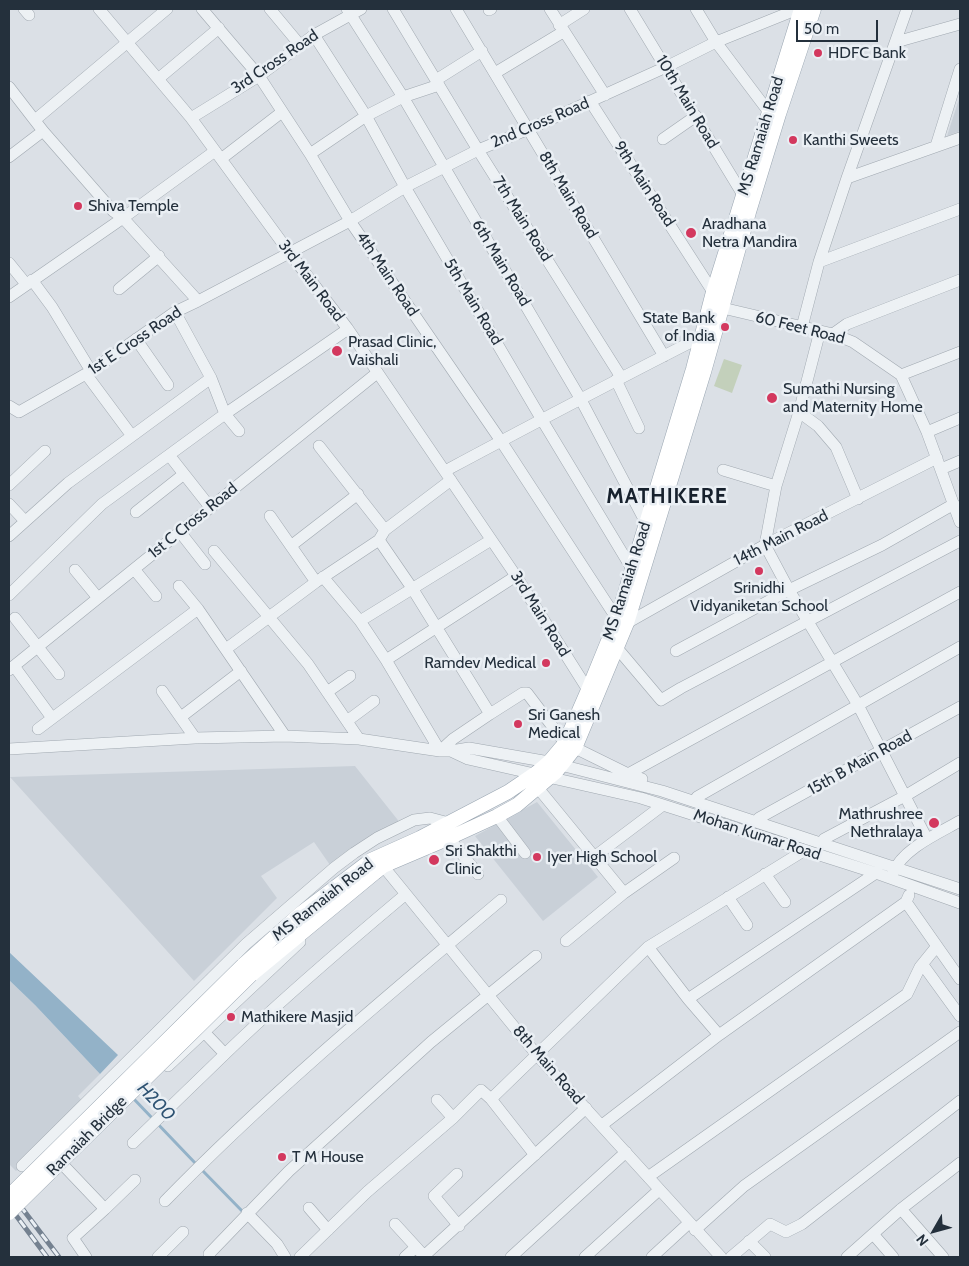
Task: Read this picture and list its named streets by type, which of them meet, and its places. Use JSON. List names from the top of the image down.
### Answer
{
  "streets": {
    "main road": ["MS Ramaiah Road", "Ramaiah Bridge"],
    "street": [
      "3rd Cross Road",
      "10th Main Road",
      "2nd Cross Road",
      "9th Main Road",
      "8th Main Road",
      "7th Main Road",
      "6th Main Road",
      "4th Main Road",
      "3rd Main Road",
      "5th Main Road",
      "60 Feet Road",
      "1st E Cross Road",
      "1st C Cross Road",
      "14th Main Road",
      "15th B Main Road",
      "Mohan Kumar Road"
    ]
  },
  "crossings": [
    ["3rd Cross Road", "6th Main Road"],
    ["3rd Cross Road", "4th Main Road"],
    ["3rd Cross Road", "3rd Main Road"],
    ["3rd Cross Road", "5th Main Road"],
    ["10th Main Road", "2nd Cross Road"],
    ["10th Main Road", "MS Ramaiah Road"],
    ["2nd Cross Road", "MS Ramaiah Road"],
    ["2nd Cross Road", "9th Main Road"],
    ["2nd Cross Road", "8th Main Road"],
    ["2nd Cross Road", "7th Main Road"],
    ["2nd Cross Road", "6th Main Road"],
    ["2nd Cross Road", "4th Main Road"],
    ["2nd Cross Road", "3rd Main Road"],
    ["2nd Cross Road", "5th Main Road"],
    ["2nd Cross Road", "1st E Cross Road"],
    ["MS Ramaiah Road", "9th Main Road"],
    ["MS Ramaiah Road", "8th Main Road"],
    ["MS Ramaiah Road", "6th Main Road"],
    ["MS Ramaiah Road", "4th Main Road"],
    ["MS Ramaiah Road", "3rd Main Road"],
    ["MS Ramaiah Road", "5th Main Road"],
    ["MS Ramaiah Road", "60 Feet Road"],
    ["MS Ramaiah Road", "14th Main Road"],
    ["MS Ramaiah Road", "Mohan Kumar Road"],
    ["MS Ramaiah Road", "Ramaiah Bridge"],
    ["9th Main Road", "60 Feet Road"],
    ["4th Main Road", "14th Main Road"],
    ["3rd Main Road", "1st E Cross Road"],
    ["3rd Main Road", "1st C Cross Road"]
  ],
  "districts": ["MATHIKERE"],
  "water": ["H200"],
  "places": [
    "HDFC Bank",
    "Kanthi Sweets",
    "Shiva Temple",
    "Aradhana Netra Mandira",
    "State Bank of India",
    "Prasad Clinic, Vaishali",
    "Sumathi Nursing and Maternity Home",
    "Srinidhi Vidyaniketan School",
    "Ramdev Medical",
    "Sri Ganesh Medical",
    "Mathrushree Nethralaya",
    "Iyer High School",
    "Sri Shakthi Clinic",
    "Mathikere Masjid",
    "T M House"
  ],
  "scale_bar": "50 m",
  "north": "bottom left"
}
